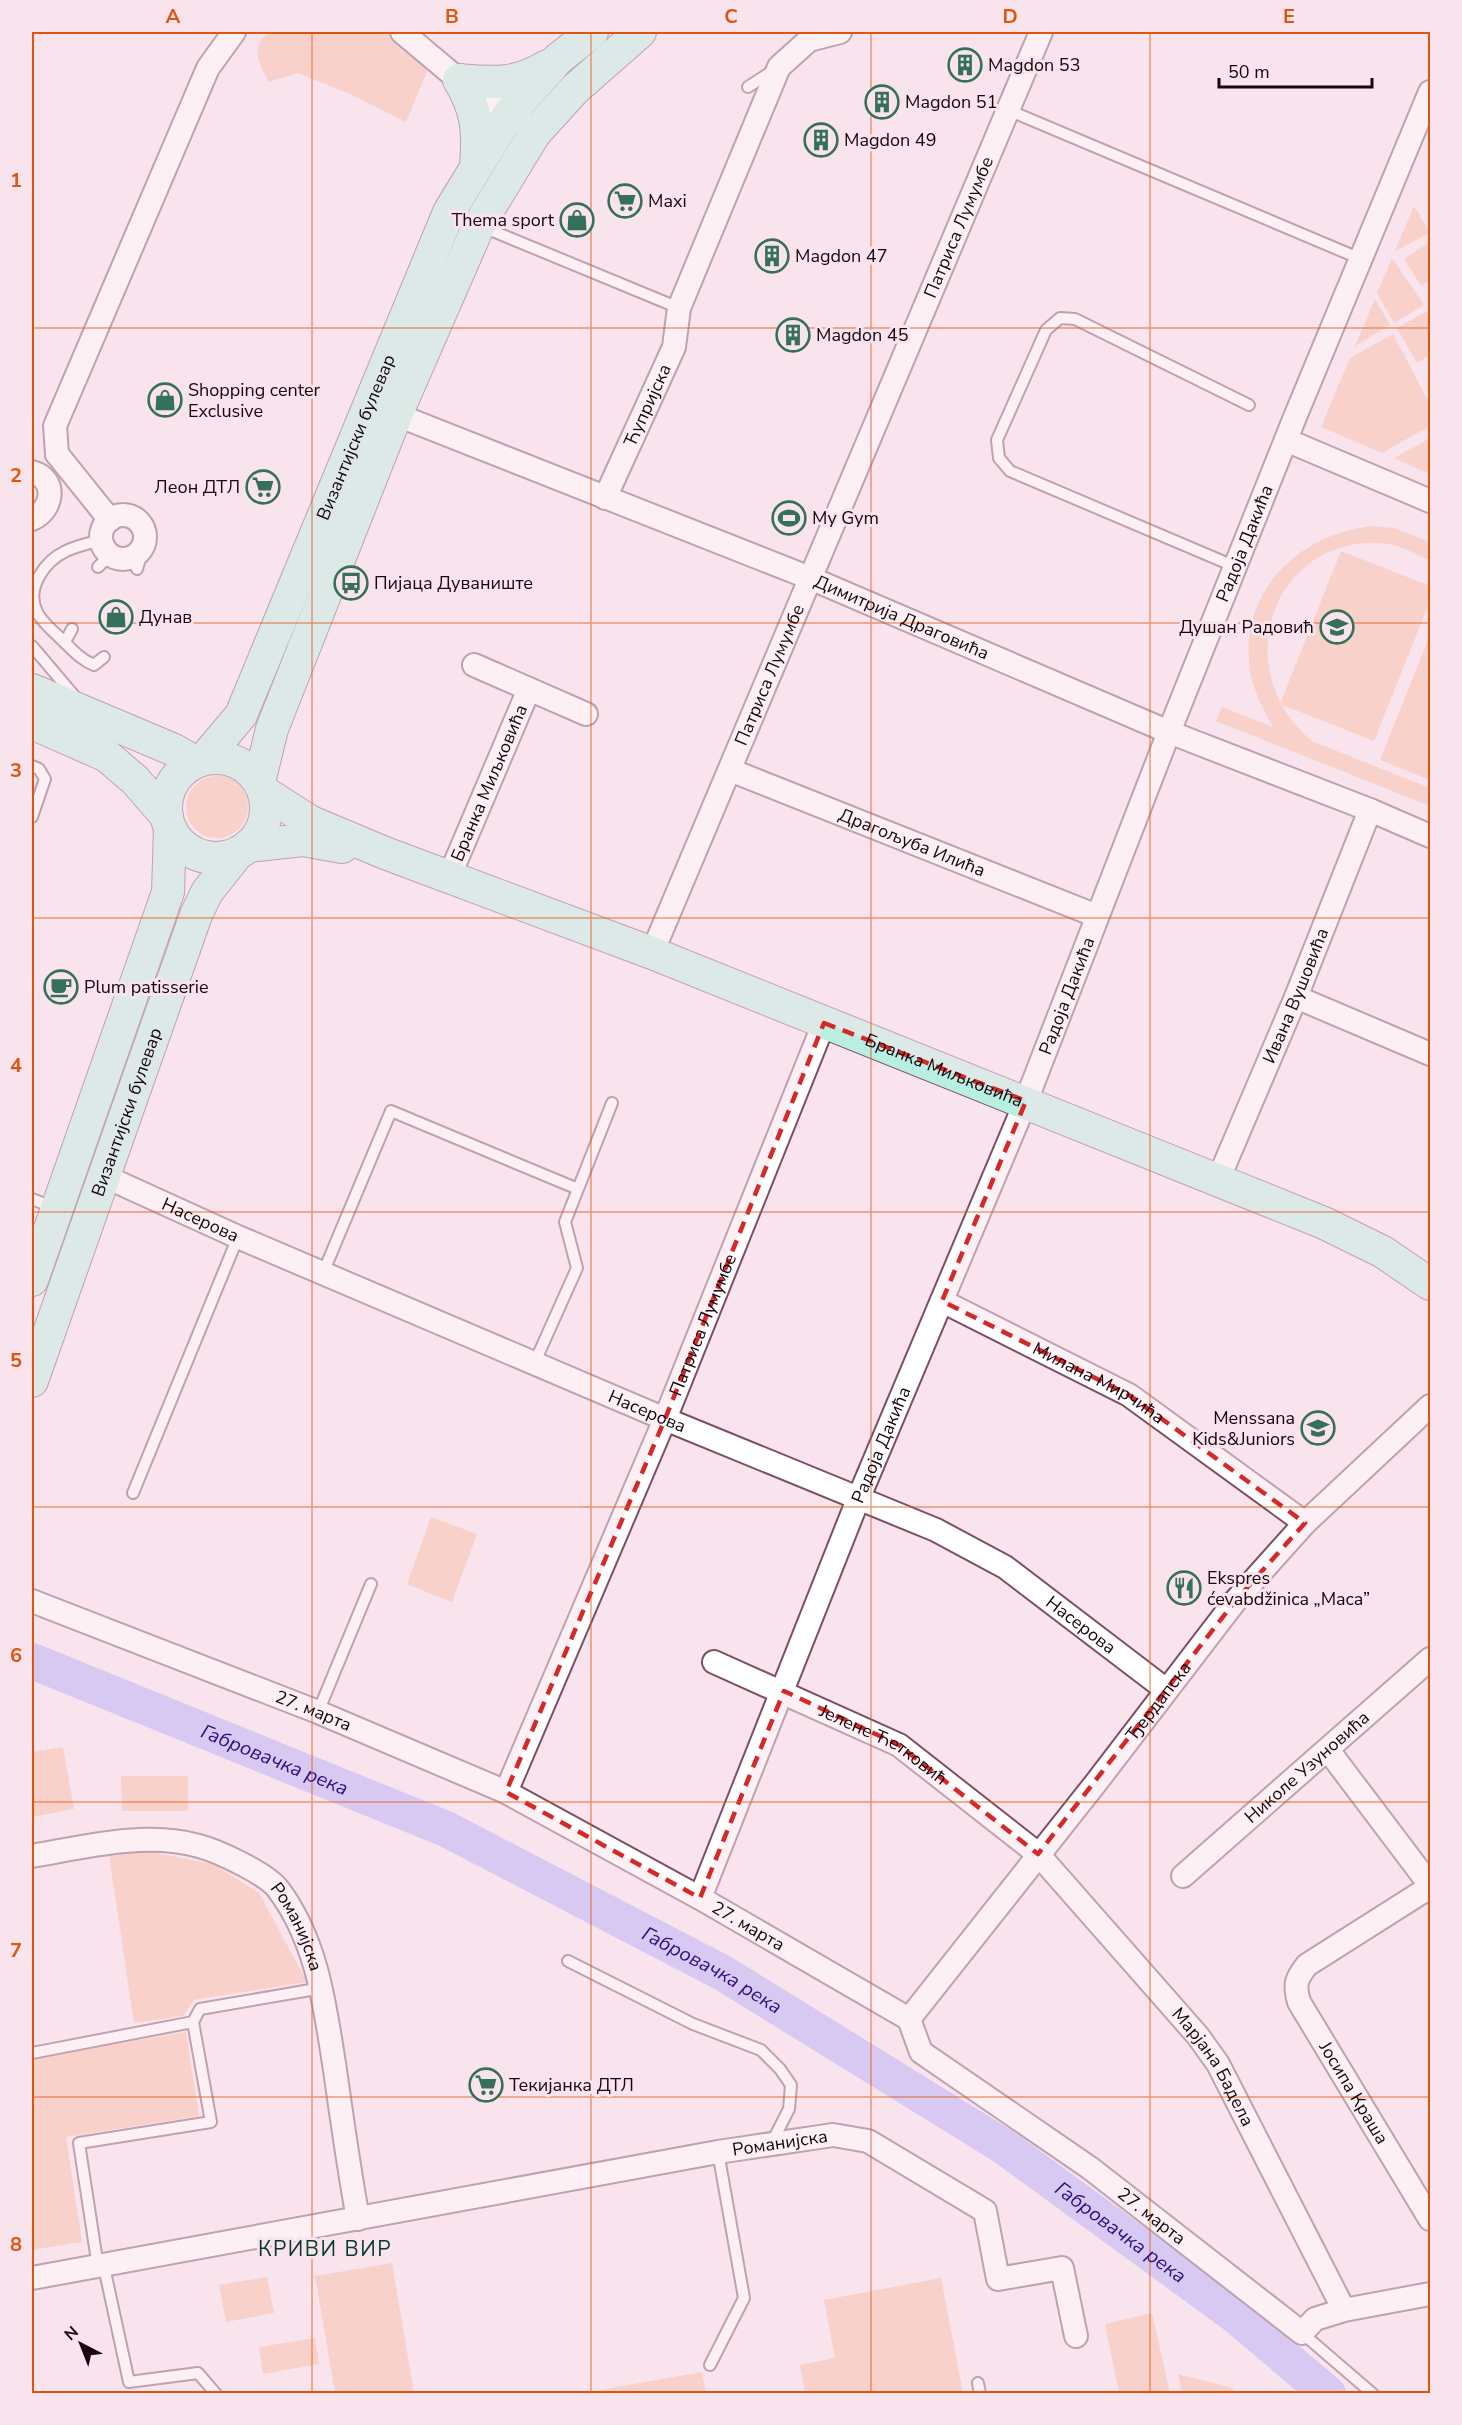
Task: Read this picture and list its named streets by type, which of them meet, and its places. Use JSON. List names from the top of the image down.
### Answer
{
  "streets": {
    "street": [
      "Патриса Лумумбе",
      "Ћупријска",
      "Византијски булевар",
      "Радоја Дакића",
      "Димитрија Драговића",
      "Бранка Миљковића",
      "Драгољуба Илића",
      "Ивана Вушовића",
      "Насерова",
      "Милана Мирчића",
      "Ђердапска",
      "27. марта",
      "Јелене Ћетковић",
      "Николе Узуновића",
      "Романијска",
      "Марјана Бадела",
      "Јосипа Краша"
    ]
  },
  "crossings": [
    ["Патриса Лумумбе", "Димитрија Драговића"],
    ["Патриса Лумумбе", "Бранка Миљковића"],
    ["Патриса Лумумбе", "Драгољуба Илића"],
    ["Патриса Лумумбе", "Насерова"],
    ["Патриса Лумумбе", "27. марта"],
    ["Ћупријска", "Димитрија Драговића"],
    ["Византијски булевар", "Димитрија Драговића"],
    ["Византијски булевар", "Бранка Миљковића"],
    ["Византијски булевар", "Насерова"],
    ["Радоја Дакића", "Димитрија Драговића"],
    ["Радоја Дакића", "Бранка Миљковића"],
    ["Радоја Дакића", "Драгољуба Илића"],
    ["Радоја Дакића", "Насерова"],
    ["Радоја Дакића", "Милана Мирчића"],
    ["Радоја Дакића", "27. марта"],
    ["Радоја Дакића", "Јелене Ћетковић"],
    ["Димитрија Драговића", "Ивана Вушовића"],
    ["Бранка Миљковића", "Ивана Вушовића"],
    ["Насерова", "Ђердапска"],
    ["Милана Мирчића", "Ђердапска"],
    ["Ђердапска", "27. марта"],
    ["Ђердапска", "Јелене Ћетковић"],
    ["Ђердапска", "Марјана Бадела"],
    ["Јелене Ћетковић", "Марјана Бадела"]
  ],
  "districts": ["КРИВИ ВИР"],
  "water": ["Габровачка река"],
  "places": {
    "building": [
      "Magdon 53",
      "Magdon 51",
      "Magdon 49",
      "Magdon 47",
      "Magdon 45"
    ],
    "supermarket": ["Maxi", "Леон ДТЛ", "Текијанка ДТЛ"],
    "shop": ["Thema sport", "Shopping center Exclusive", "Дунав"],
    "sports": ["My Gym"],
    "bus stop": ["Пијаца Дуваниште"],
    "school or university": ["Душан Радовић", "Menssana Kids&Juniors"],
    "cafe": ["Plum patisserie"],
    "restaurant": ["Ekspres ćevabdžinica „Maca”"]
  },
  "scale_bar": "50 m",
  "north": "top left",
  "grid": {
    "columns": [
      "A",
      "B",
      "C",
      "D",
      "E"
    ],
    "rows": [
      "1",
      "2",
      "3",
      "4",
      "5",
      "6",
      "7",
      "8"
    ]
  }
}
